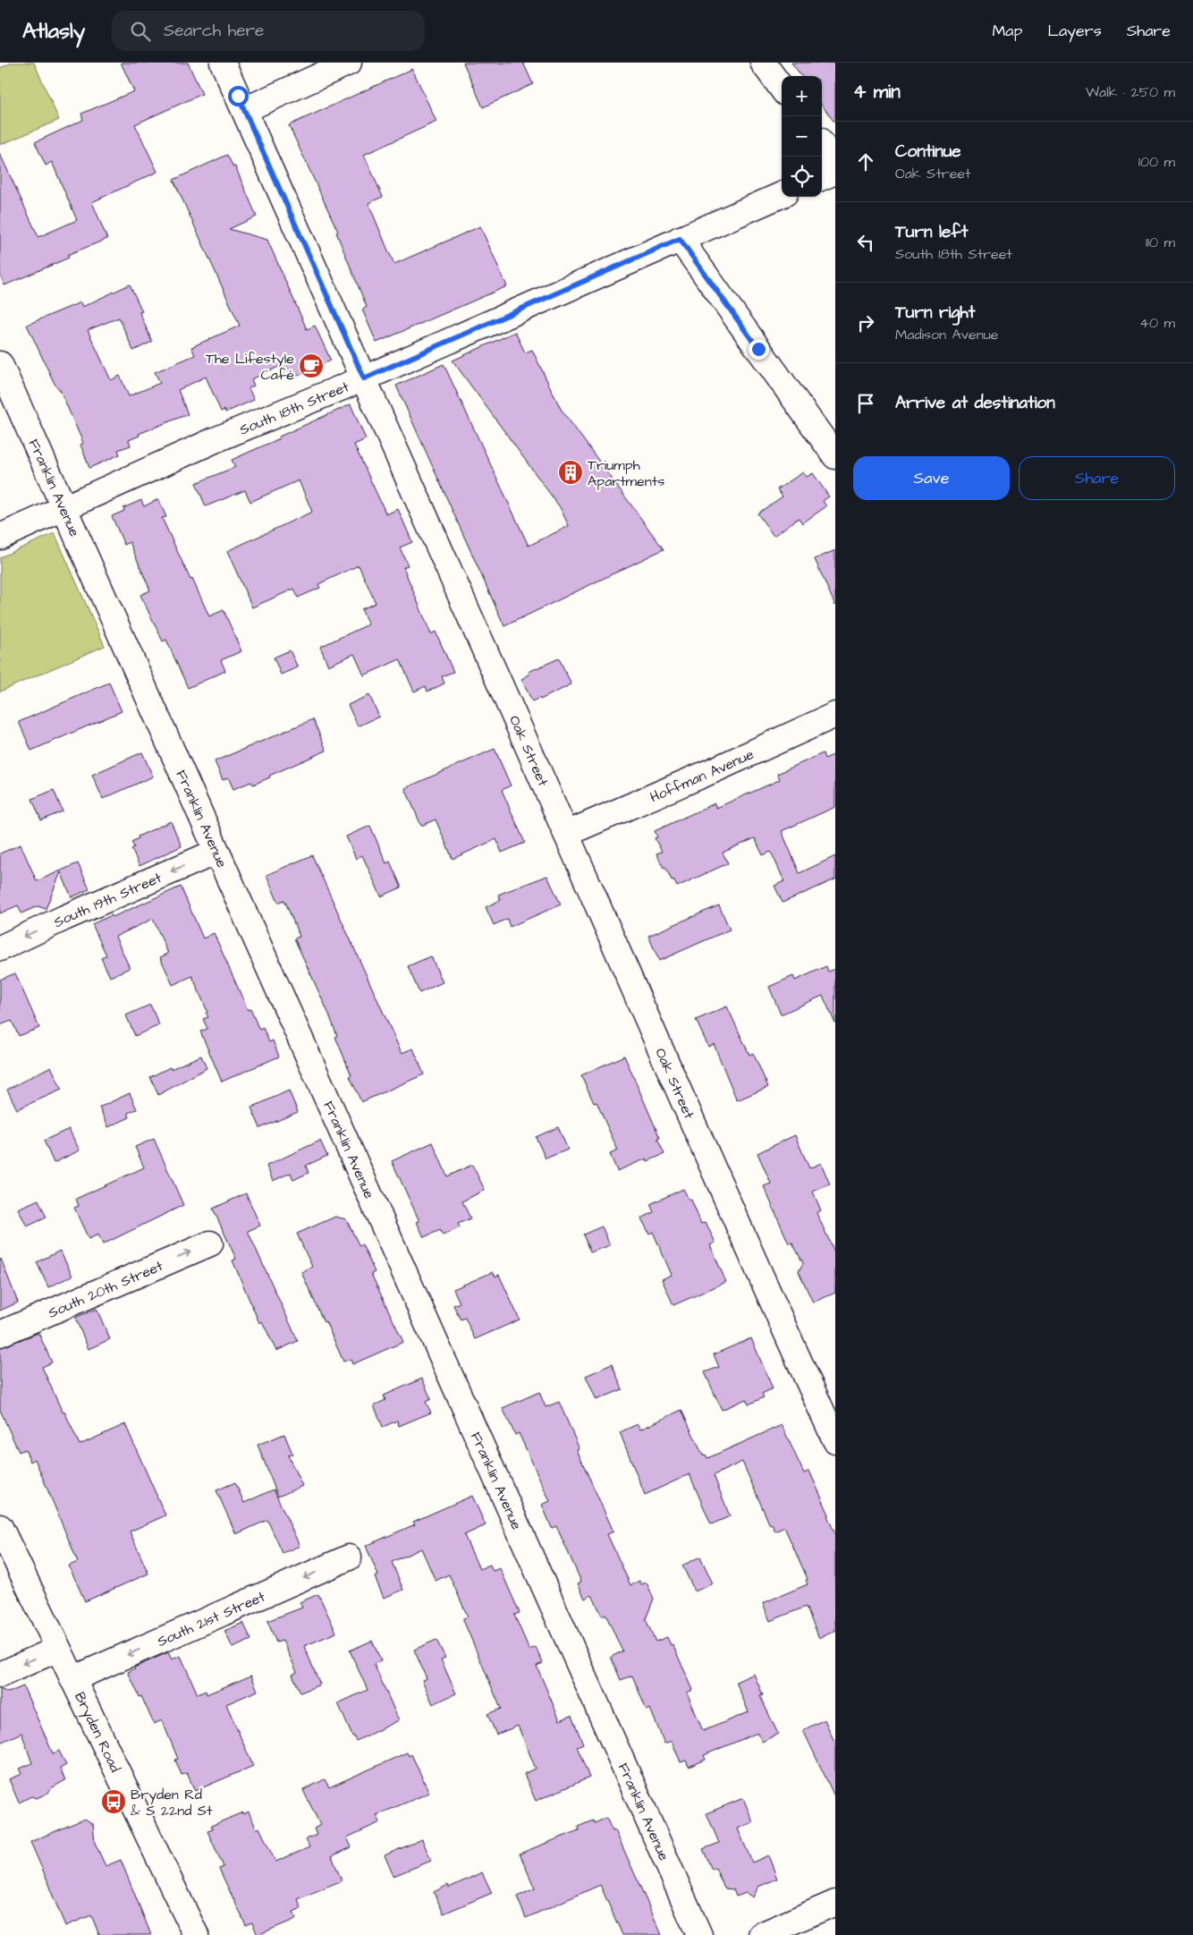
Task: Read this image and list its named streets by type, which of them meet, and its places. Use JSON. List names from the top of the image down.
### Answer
{
  "streets": {
    "street": [
      "South 18th Street",
      "Franklin Avenue",
      "Oak Street",
      "Hoffman Avenue",
      "South 19th Street",
      "South 20th Street",
      "South 21st Street",
      "Bryden Road"
    ]
  },
  "crossings": [
    ["South 18th Street", "Franklin Avenue"],
    ["South 18th Street", "Oak Street"],
    ["Franklin Avenue", "South 19th Street"],
    ["Oak Street", "Hoffman Avenue"],
    ["South 21st Street", "Bryden Road"]
  ],
  "one_way": ["South 19th Street", "South 20th Street", "South 21st Street"],
  "places": {
    "cafe": ["The Lifestyle Café"],
    "building": ["Triumph Apartments"],
    "bus stop": ["Bryden Rd & S 22nd St"]
  },
  "page": {
    "header": "Atlasly",
    "search": "Search here",
    "nav": ["Map", "Layers", "Share"],
    "heading": ["4 min", "Walk · 250 m"],
    "map_buttons": ["+", "−"],
    "list": [
      ["Continue", "Oak Street", "100 m"],
      ["Turn left", "South 18th Street", "110 m"],
      ["Turn right", "Madison Avenue", "40 m"],
      "Arrive at destination"
    ],
    "buttons": ["Save", "Share"]
  }
}
